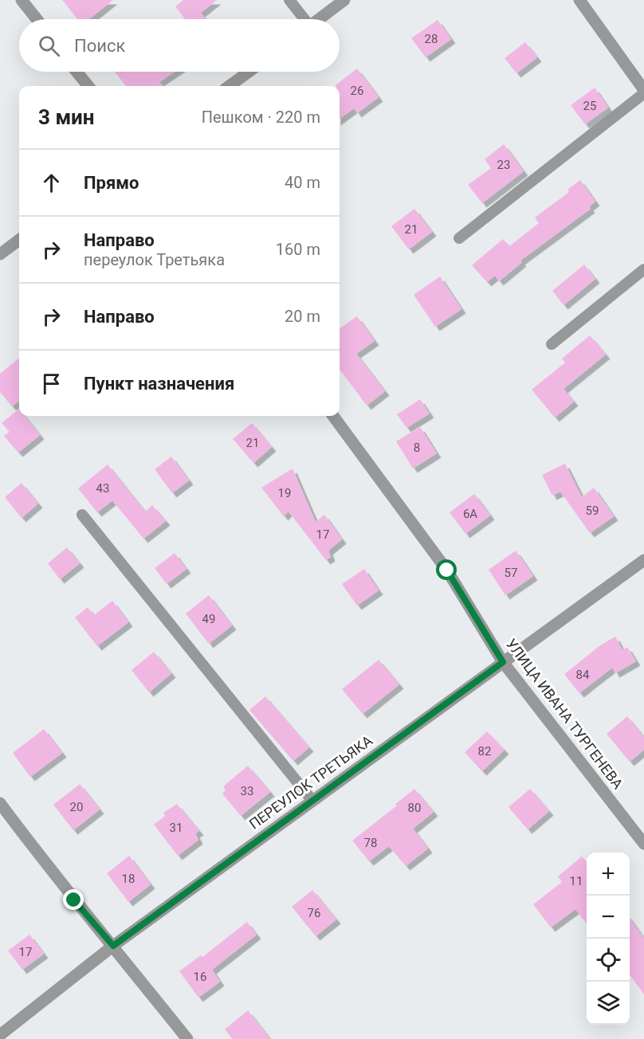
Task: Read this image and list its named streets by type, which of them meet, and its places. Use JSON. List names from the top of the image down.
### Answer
{
  "streets": {
    "street": ["УЛИЦА ИВАНА ТУРГЕНЕВА", "ПЕРЕУЛОК ТРЕТЬЯКА"]
  },
  "crossings": [
    ["УЛИЦА ИВАНА ТУРГЕНЕВА", "ПЕРЕУЛОК ТРЕТЬЯКА"]
  ],
  "house_numbers": [
    "28",
    "26",
    "25",
    "23",
    "21",
    "21",
    "8",
    "43",
    "19",
    "59",
    "6А",
    "17",
    "57",
    "49",
    "84",
    "82",
    "33",
    "20",
    "80",
    "31",
    "78",
    "18",
    "11",
    "76",
    "17",
    "16"
  ],
  "page": {
    "search": "Поиск",
    "heading": ["3 мин", "Пешком · 220 m"],
    "list": [
      ["Прямо", "40 m"],
      ["Направо", "переулок Третьяка", "160 m"],
      ["Направо", "20 m"],
      "Пункт назначения"
    ],
    "map_buttons": ["+", "−"]
  }
}
